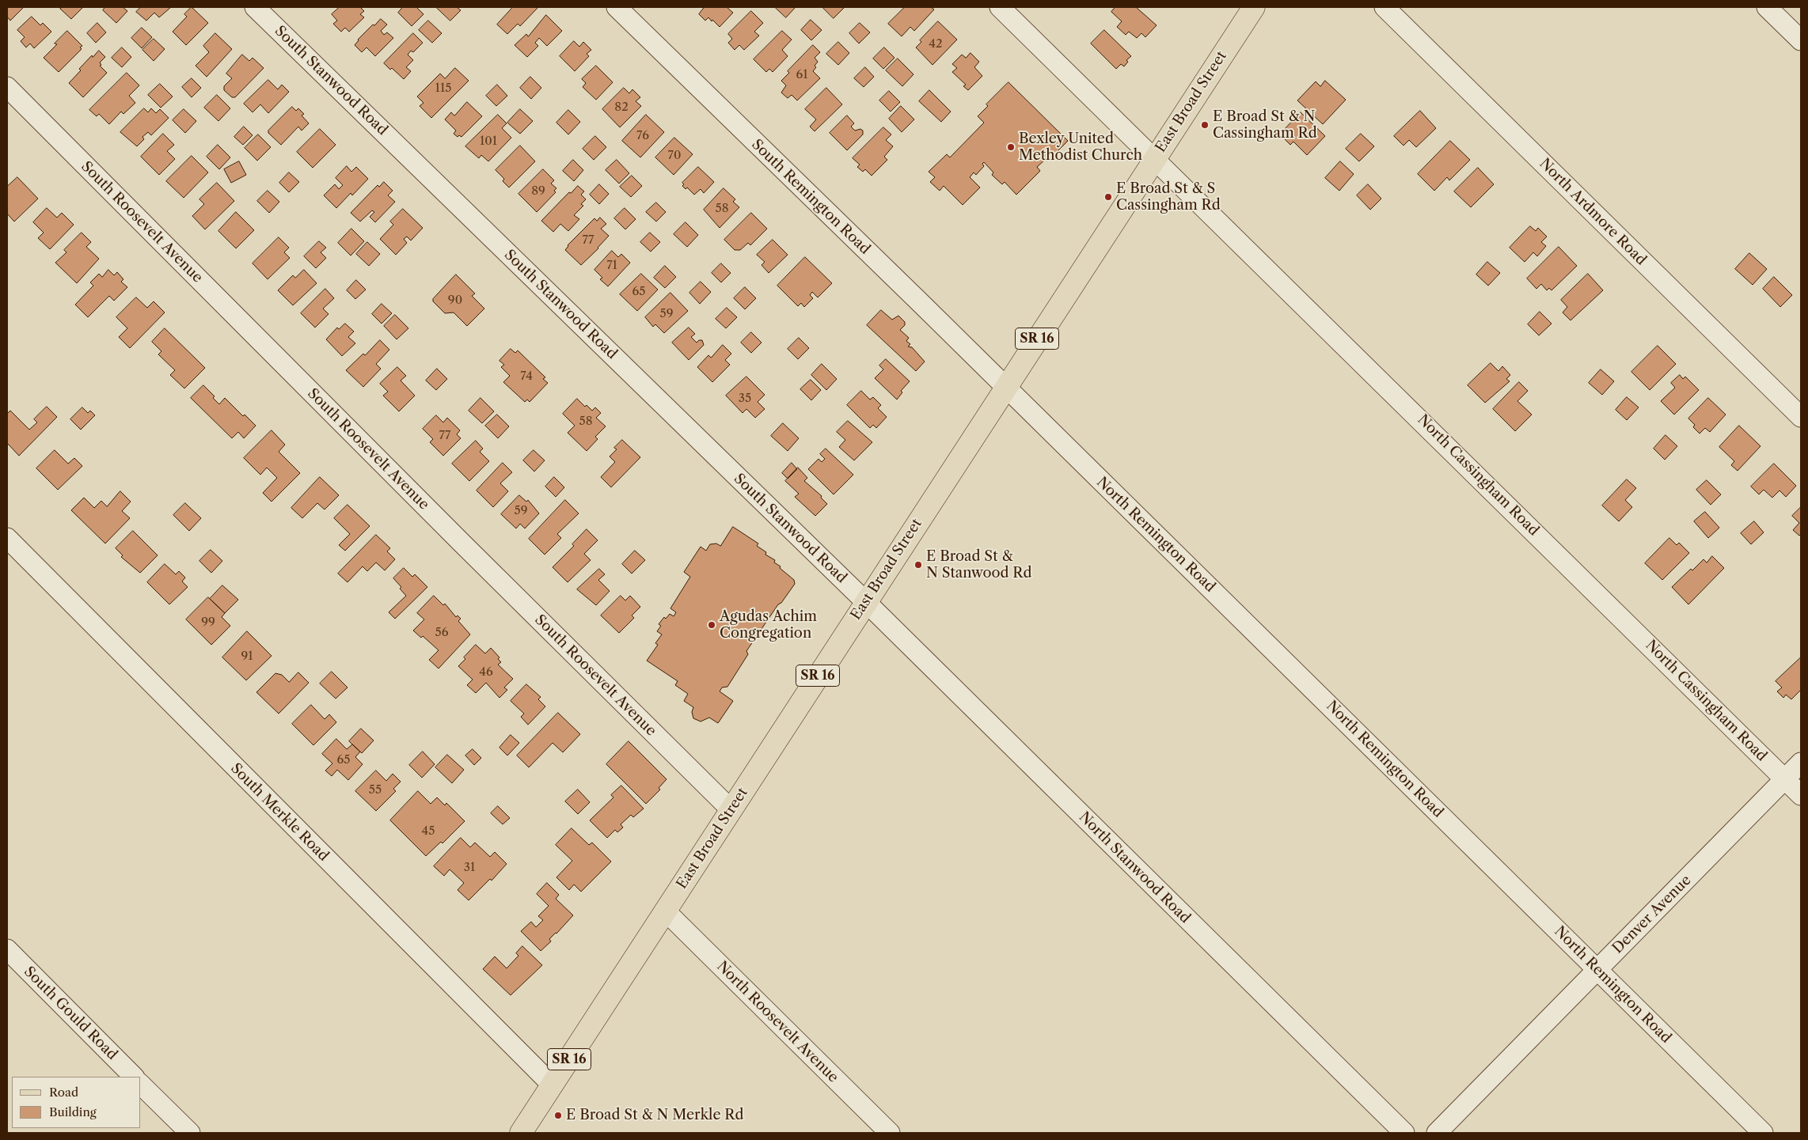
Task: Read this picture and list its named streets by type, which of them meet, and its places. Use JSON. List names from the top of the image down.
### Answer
{
  "streets": {
    "main road": ["East Broad Street", "SR 16"],
    "street": [
      "South Stanwood Road",
      "South Remington Road",
      "North Ardmore Road",
      "South Roosevelt Avenue",
      "North Cassingham Road",
      "North Remington Road",
      "South Merkle Road",
      "North Stanwood Road",
      "Denver Avenue",
      "South Gould Road",
      "North Roosevelt Avenue"
    ]
  },
  "crossings": [
    ["South Stanwood Road", "East Broad Street"],
    ["South Stanwood Road", "North Stanwood Road"],
    ["East Broad Street", "South Remington Road"],
    ["East Broad Street", "South Roosevelt Avenue"],
    ["East Broad Street", "North Cassingham Road"],
    ["East Broad Street", "North Remington Road"],
    ["East Broad Street", "South Merkle Road"],
    ["East Broad Street", "North Stanwood Road"],
    ["East Broad Street", "North Roosevelt Avenue"],
    ["South Remington Road", "North Remington Road"],
    ["North Cassingham Road", "Denver Avenue"],
    ["North Remington Road", "Denver Avenue"]
  ],
  "places": [
    "E Broad St & N Cassingham Rd",
    "Bexley United Methodist Church",
    "E Broad St & S Cassingham Rd",
    "E Broad St & N Stanwood Rd",
    "Agudas Achim Congregation",
    "E Broad St & N Merkle Rd"
  ],
  "house_numbers": [
    "42",
    "61",
    "115",
    "82",
    "76",
    "101",
    "70",
    "89",
    "58",
    "77",
    "71",
    "65",
    "90",
    "59",
    "74",
    "35",
    "58",
    "77",
    "59",
    "99",
    "56",
    "91",
    "46",
    "65",
    "55",
    "45",
    "31"
  ],
  "legend": ["Road", "Building"]
}
